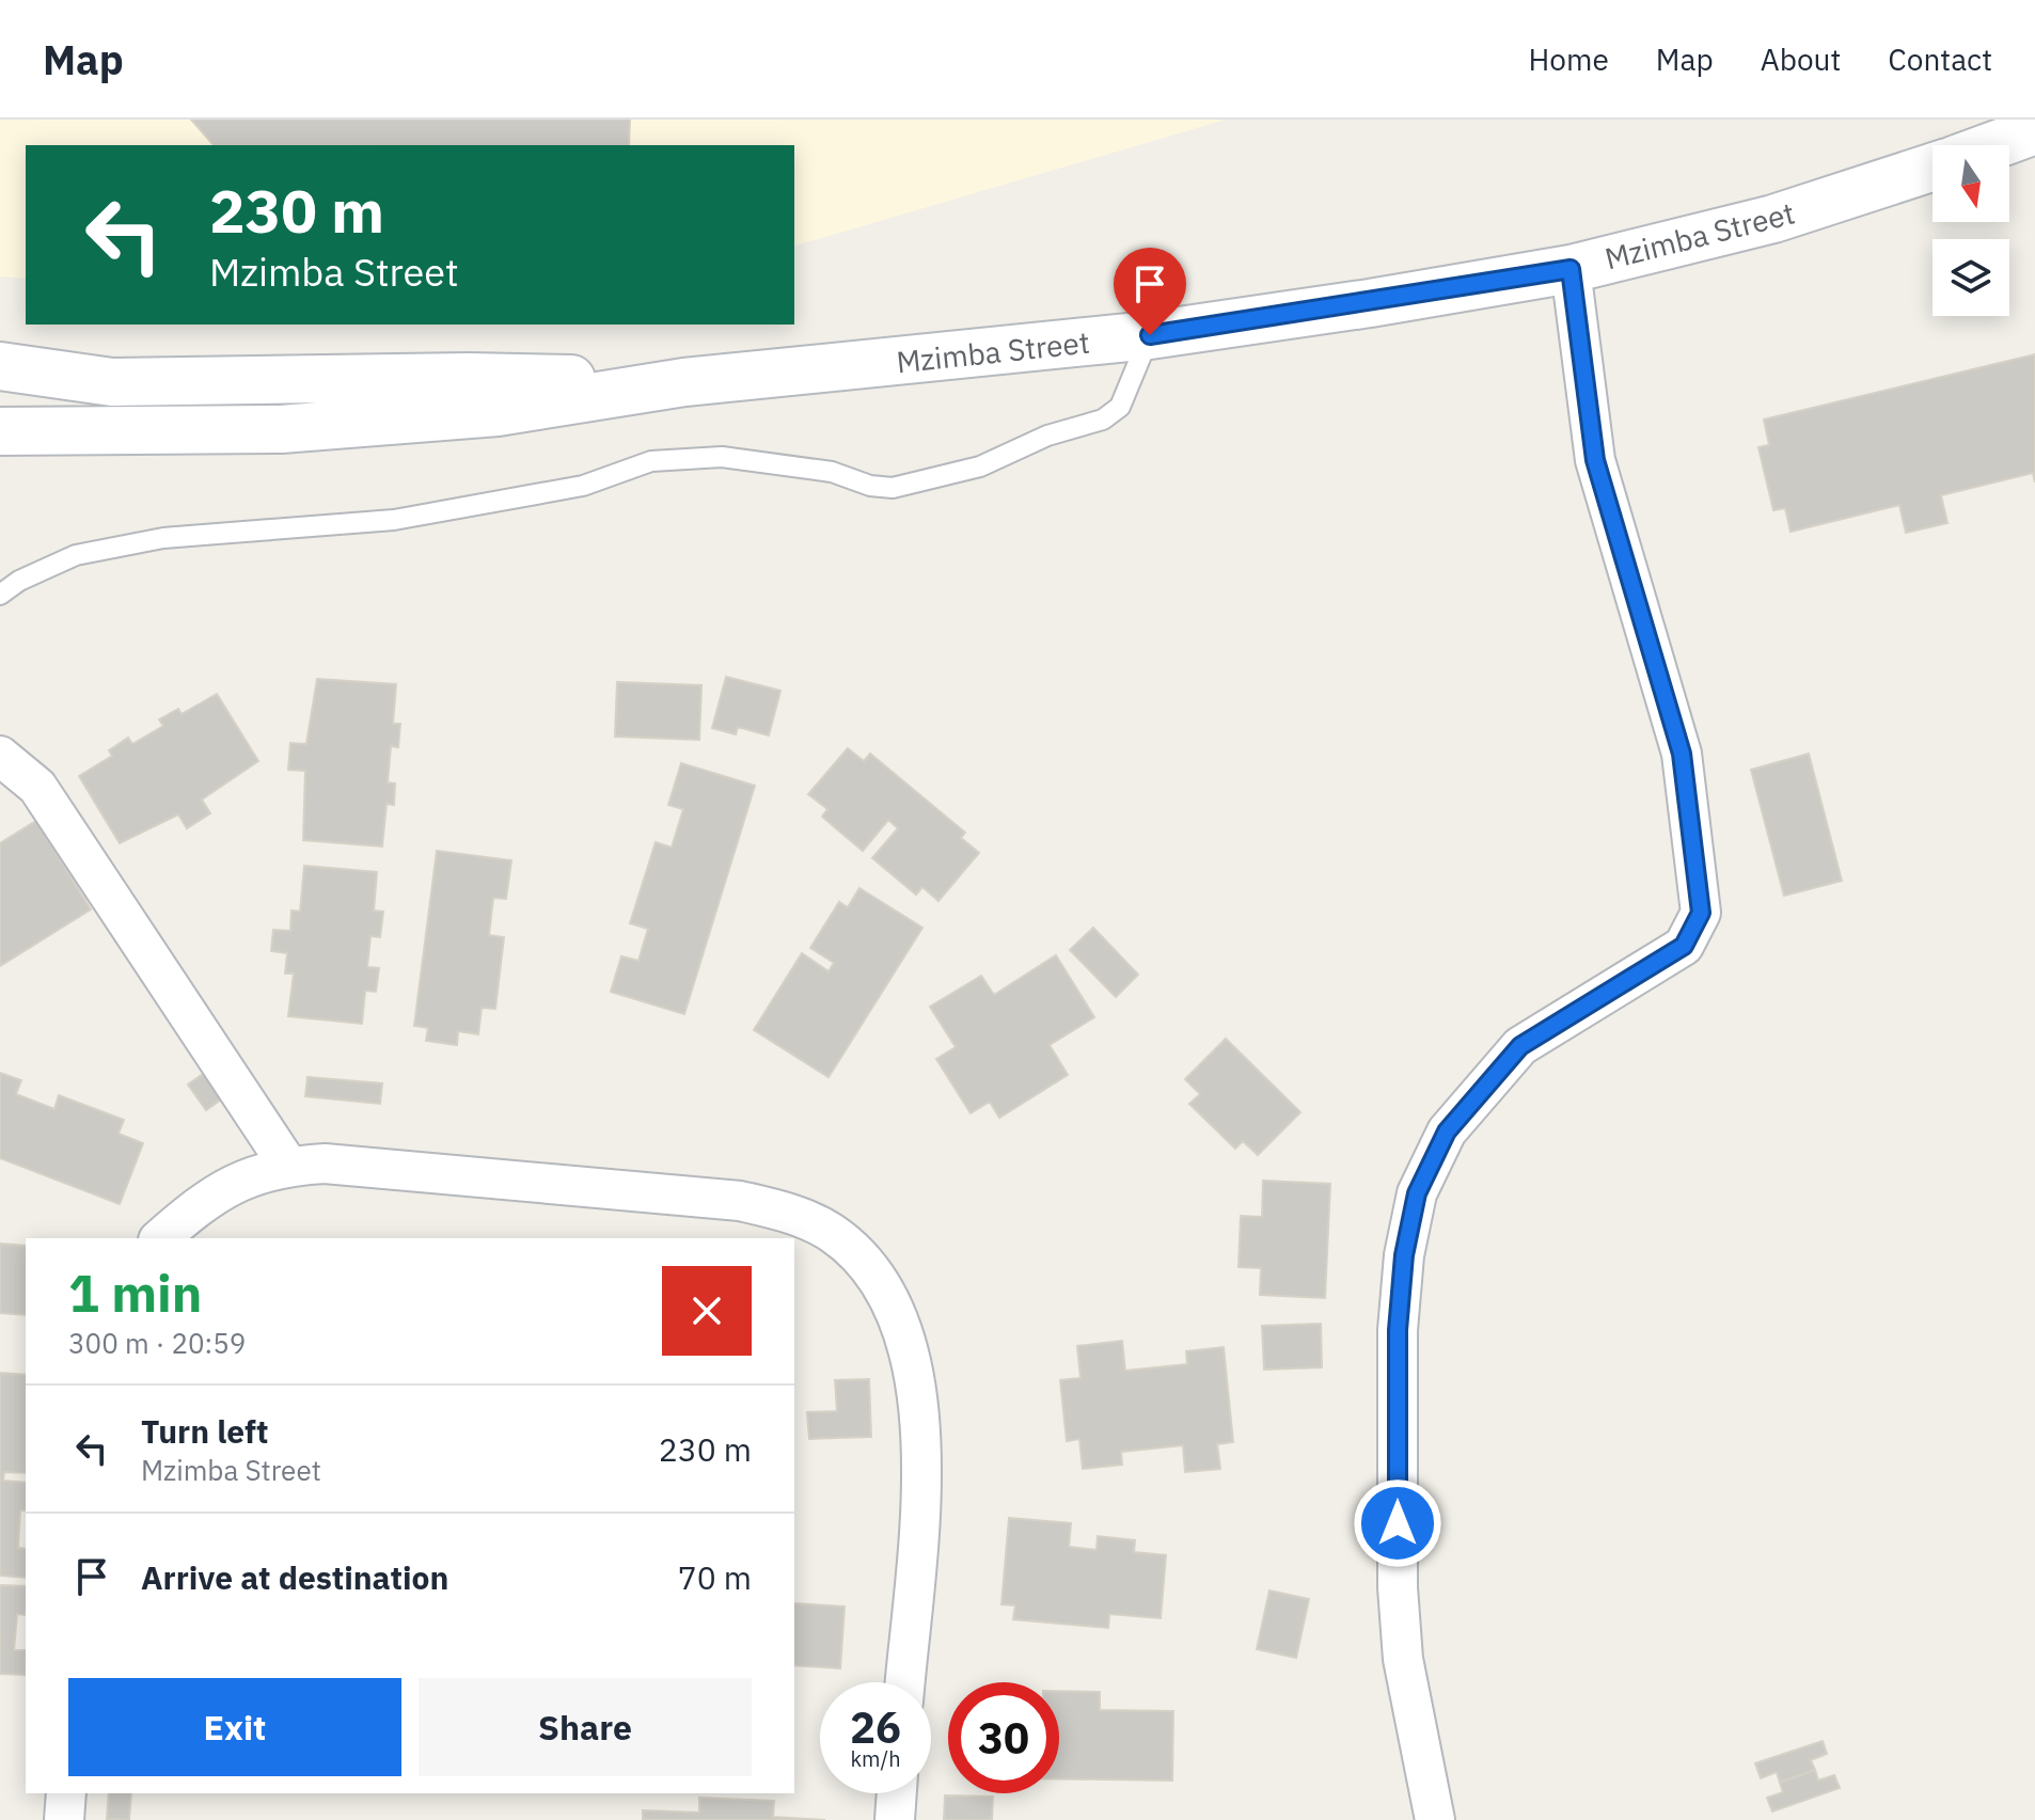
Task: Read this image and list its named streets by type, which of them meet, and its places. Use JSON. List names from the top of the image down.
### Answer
{
  "streets": {
    "main road": ["Mzimba Street"]
  },
  "north": "bottom",
  "page": {
    "header": "Map",
    "nav": [
      "Home",
      "Map",
      "About",
      "Contact"
    ],
    "turn": ["230 m", "Mzimba Street"],
    "heading": ["1 min", "300 m · 20:59"],
    "list": [
      {
        "name": "Turn left",
        "note": "Mzimba Street",
        "value": "230 m"
      },
      {
        "name": "Arrive at destination",
        "value": "70 m"
      }
    ],
    "buttons": ["Exit", "Share"],
    "speed": "26 km/h",
    "limit": "30"
  }
}
